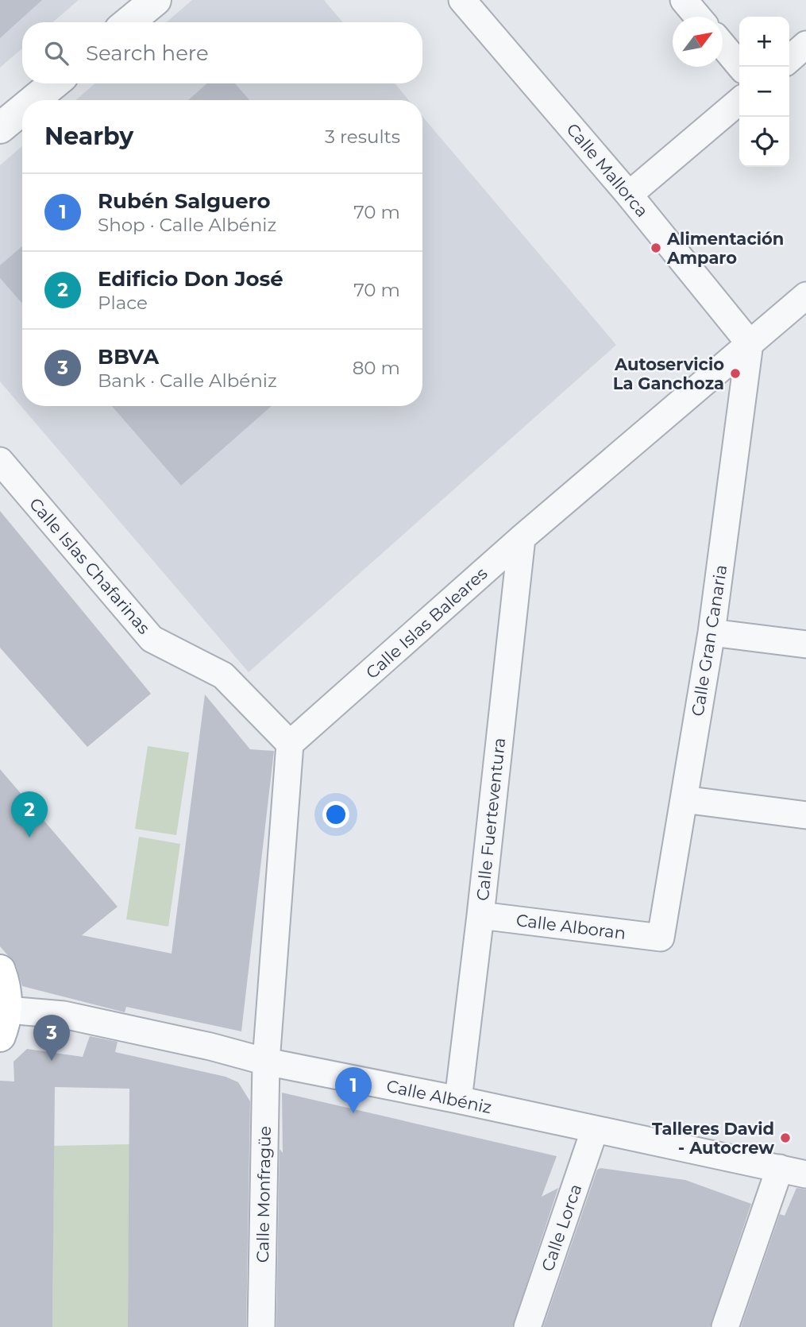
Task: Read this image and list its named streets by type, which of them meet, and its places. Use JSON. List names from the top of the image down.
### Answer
{
  "streets": {
    "street": [
      "Calle Mallorca",
      "Calle Islas Chafarinas",
      "Calle Islas Baleares",
      "Calle Gran Canaria",
      "Calle Fuerteventura",
      "Calle Alboran",
      "Calle Albéniz",
      "Calle Monfragüe",
      "Calle Lorca"
    ]
  },
  "crossings": [
    ["Calle Mallorca", "Calle Islas Baleares"],
    ["Calle Mallorca", "Calle Gran Canaria"],
    ["Calle Islas Chafarinas", "Calle Islas Baleares"],
    ["Calle Islas Baleares", "Calle Gran Canaria"],
    ["Calle Islas Baleares", "Calle Fuerteventura"],
    ["Calle Gran Canaria", "Calle Alboran"],
    ["Calle Fuerteventura", "Calle Alboran"],
    ["Calle Fuerteventura", "Calle Albéniz"],
    ["Calle Albéniz", "Calle Monfragüe"],
    ["Calle Albéniz", "Calle Lorca"]
  ],
  "places": ["Alimentación Amparo", "Autoservicio La Ganchoza", "Talleres David - Autocrew"],
  "north": "top right",
  "page": {
    "map_buttons": ["+", "−"],
    "search": "Search here",
    "heading": ["Nearby", "3 results"],
    "list": [
      {
        "mark": "1",
        "name": "Rubén Salguero",
        "note": "Shop · Calle Albéniz",
        "value": "70 m"
      },
      {
        "mark": "2",
        "name": "Edificio Don José",
        "note": "Place",
        "value": "70 m"
      },
      {
        "mark": "3",
        "name": "BBVA",
        "note": "Bank · Calle Albéniz",
        "value": "80 m"
      }
    ],
    "pins": ["2", "3", "1"]
  }
}
